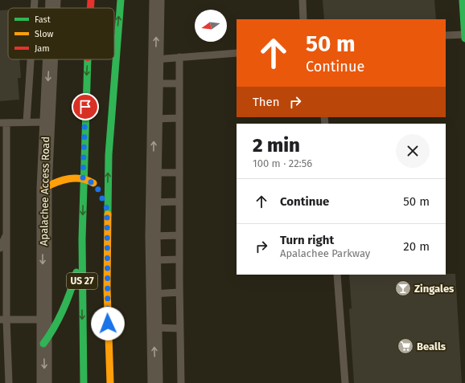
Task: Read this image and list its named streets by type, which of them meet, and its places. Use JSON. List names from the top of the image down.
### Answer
{
  "streets": {
    "main road": ["US 27"],
    "street": ["Apalachee Access Road"]
  },
  "places": {
    "bar": ["Zingales"],
    "supermarket": ["Bealls"]
  },
  "legend": ["Fast", "Slow", "Jam"],
  "north": "left",
  "page": {
    "turn": ["50 m", "Continue"],
    "then": "Then",
    "heading": ["2 min", "100 m · 22:56"],
    "list": [
      {
        "name": "Continue",
        "value": "50 m"
      },
      {
        "name": "Turn right",
        "note": "Apalachee Parkway",
        "value": "20 m"
      }
    ]
  }
}
